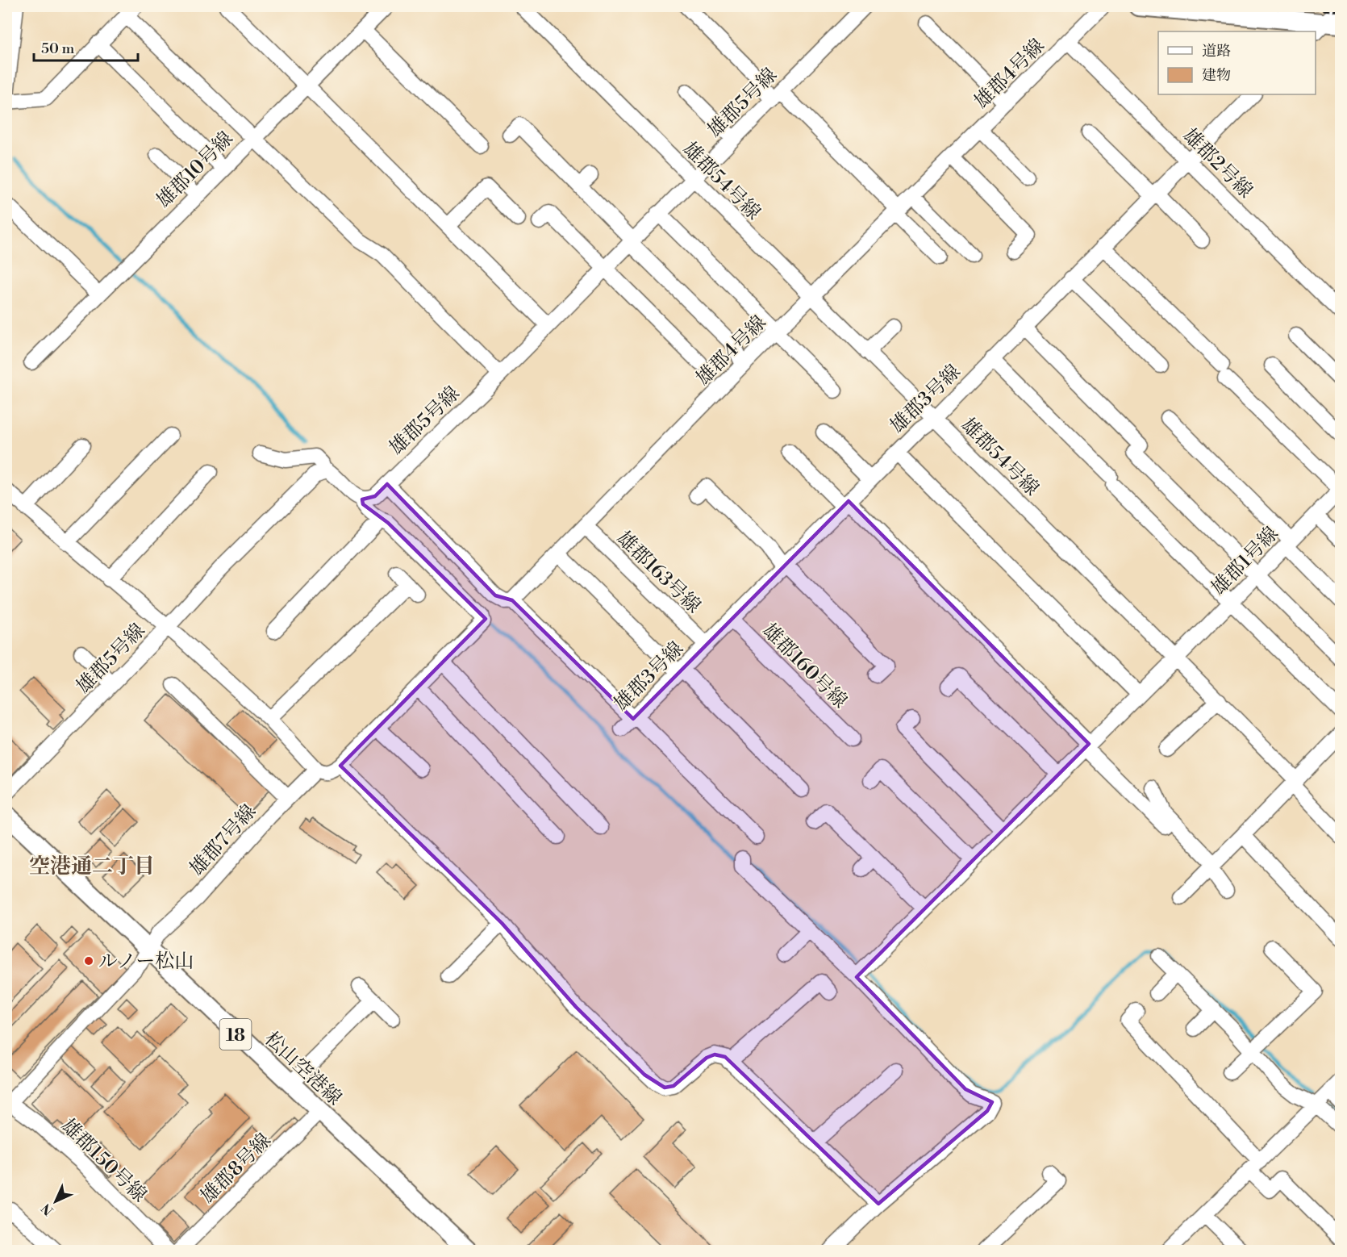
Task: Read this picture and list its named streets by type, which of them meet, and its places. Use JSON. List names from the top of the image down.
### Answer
{
  "streets": {
    "main road": ["18", "松山空港線"],
    "street": [
      "雄郡4号線",
      "雄郡5号線",
      "雄郡2号線",
      "雄郡10号線",
      "雄郡54号線",
      "雄郡3号線",
      "雄郡1号線",
      "雄郡163号線",
      "雄郡160号線",
      "雄郡7号線",
      "雄郡150号線",
      "雄郡8号線"
    ]
  },
  "crossings": [
    ["雄郡4号線", "雄郡2号線"],
    ["雄郡4号線", "雄郡54号線"],
    ["雄郡4号線", "雄郡163号線"],
    ["雄郡5号線", "雄郡54号線"],
    ["雄郡2号線", "雄郡3号線"],
    ["雄郡54号線", "雄郡3号線"],
    ["雄郡54号線", "雄郡1号線"],
    ["雄郡3号線", "雄郡163号線"],
    ["雄郡3号線", "雄郡160号線"],
    ["雄郡7号線", "松山空港線"],
    ["雄郡7号線", "雄郡150号線"],
    ["松山空港線", "雄郡8号線"]
  ],
  "districts": ["空港通二丁目"],
  "places": ["ルノー松山"],
  "legend": ["道路", "建物"],
  "scale_bar": "50 m",
  "north": "bottom left"
}
